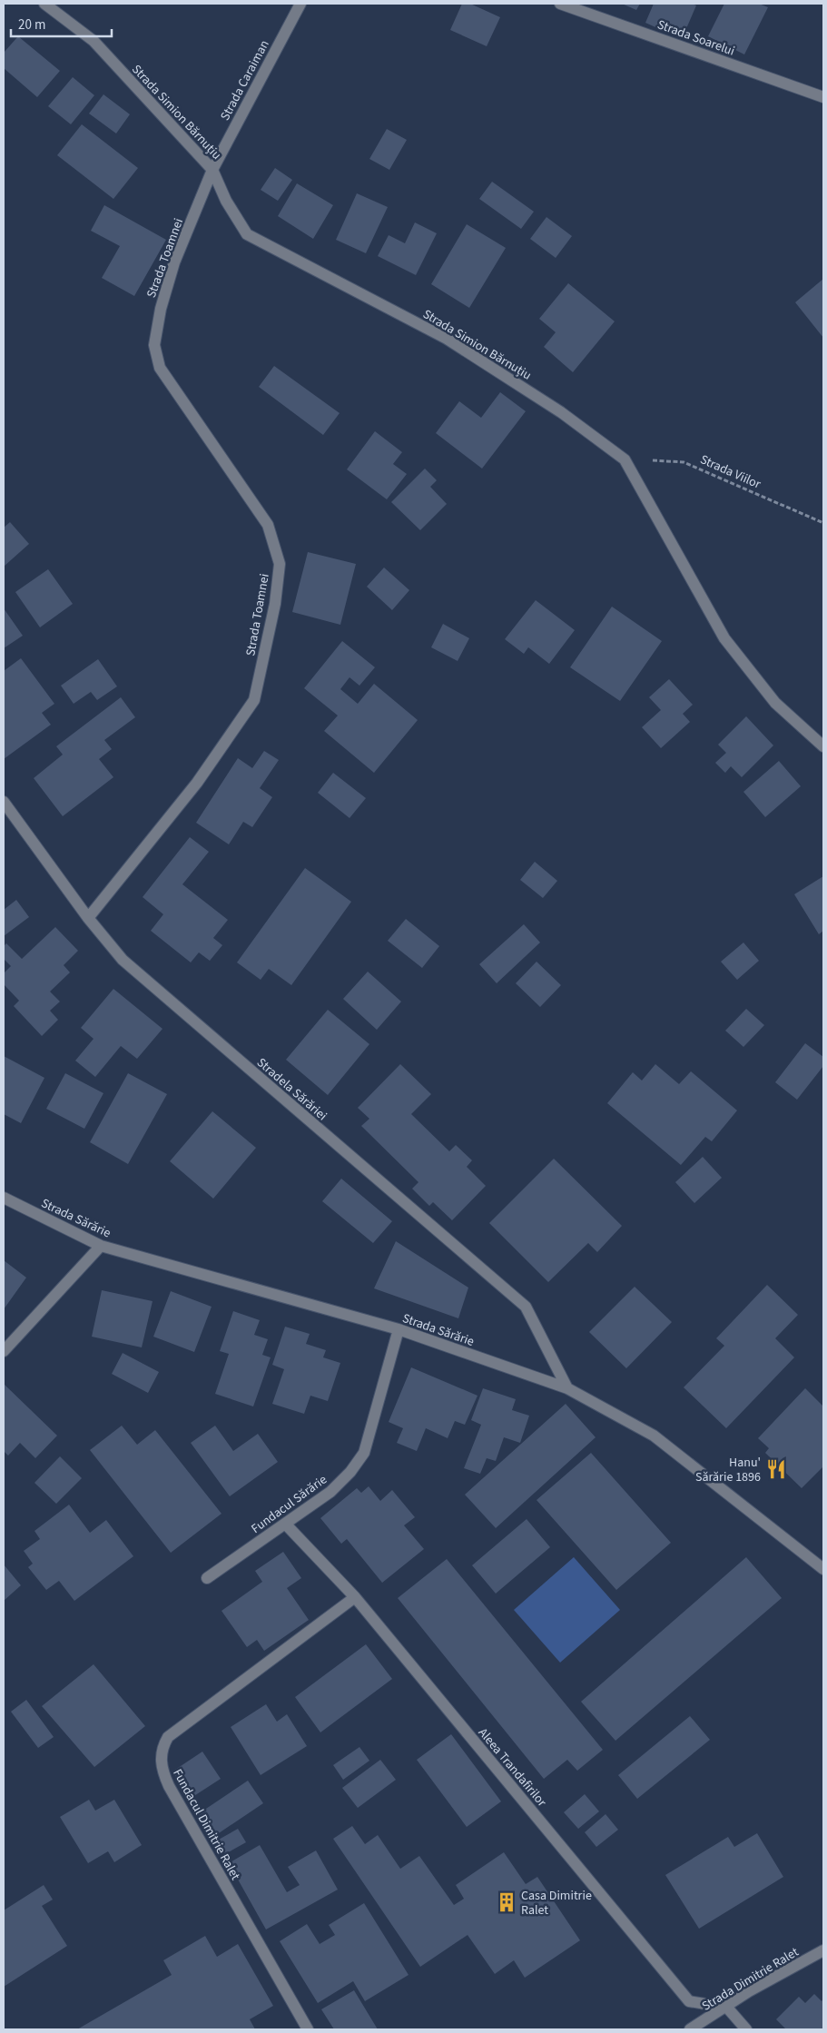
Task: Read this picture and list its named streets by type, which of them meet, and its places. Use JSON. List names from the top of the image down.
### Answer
{
  "streets": {
    "street": [
      "Strada Soarelui",
      "Strada Caraiman",
      "Strada Simion Bărnuțiu",
      "Strada Toamnei",
      "Stradela Sărăriei",
      "Strada Sărărie",
      "Fundacul Sărărie",
      "Aleea Trandafirilor",
      "Fundacul Dimitrie Ralet",
      "Strada Dimitrie Ralet"
    ],
    "path": ["Strada Viilor"]
  },
  "crossings": [
    ["Strada Caraiman", "Strada Simion Bărnuțiu"],
    ["Strada Caraiman", "Strada Toamnei"],
    ["Strada Simion Bărnuțiu", "Strada Toamnei"],
    ["Strada Simion Bărnuțiu", "Strada Viilor"],
    ["Strada Toamnei", "Stradela Sărăriei"],
    ["Stradela Sărăriei", "Strada Sărărie"],
    ["Strada Sărărie", "Fundacul Sărărie"],
    ["Fundacul Sărărie", "Aleea Trandafirilor"],
    ["Aleea Trandafirilor", "Fundacul Dimitrie Ralet"],
    ["Aleea Trandafirilor", "Strada Dimitrie Ralet"]
  ],
  "places": {
    "restaurant": ["Hanu' Sărărie 1896"],
    "building": ["Casa Dimitrie Ralet"]
  },
  "scale_bar": "20 m"
}
